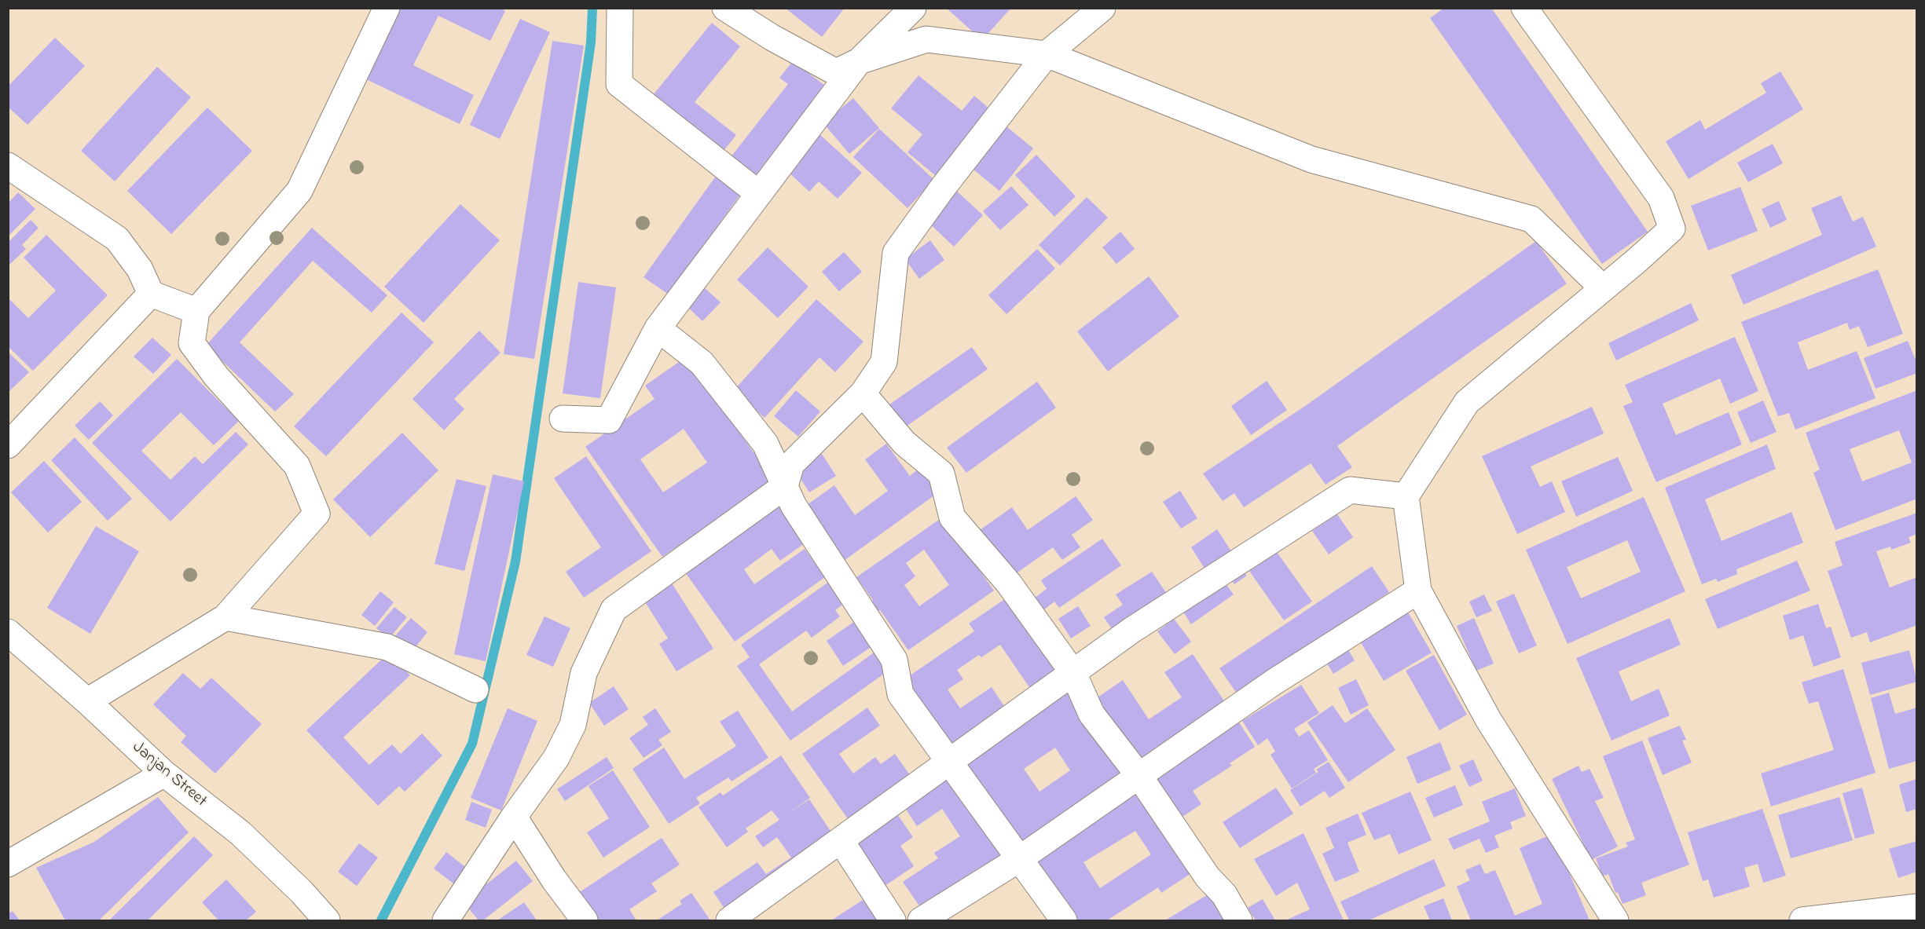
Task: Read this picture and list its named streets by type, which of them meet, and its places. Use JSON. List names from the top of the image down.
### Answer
{
  "streets": {
    "street": ["Janjan Street"]
  }
}
